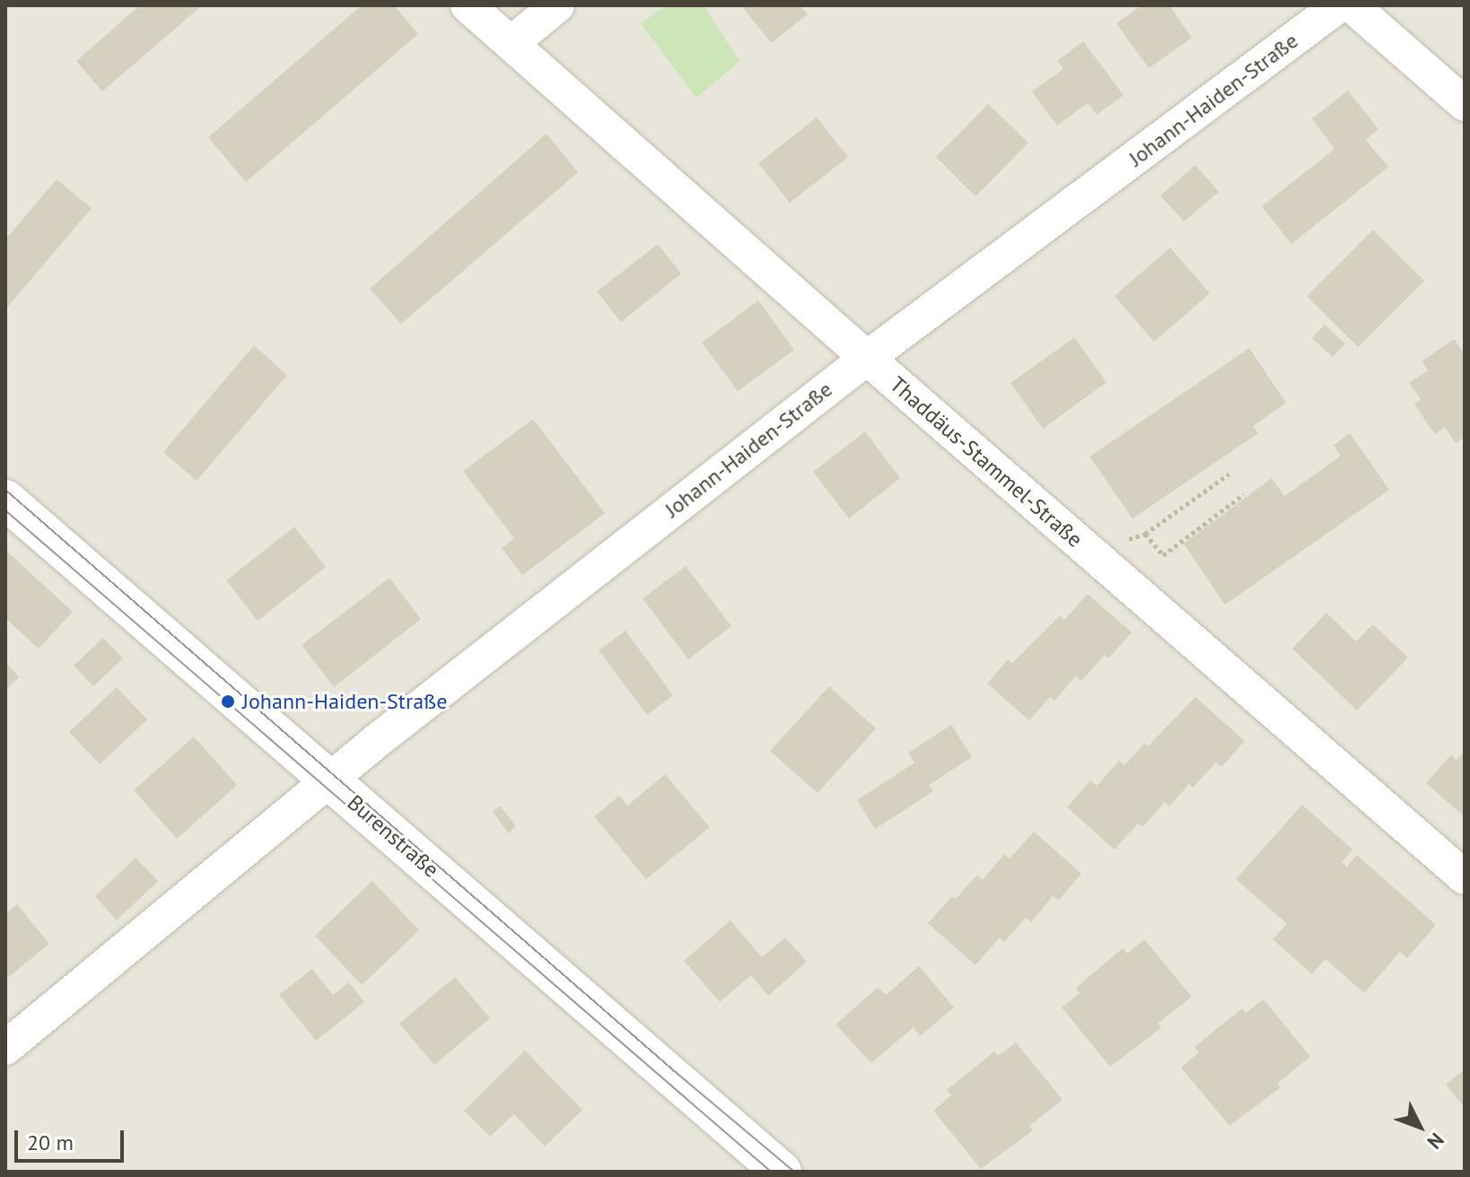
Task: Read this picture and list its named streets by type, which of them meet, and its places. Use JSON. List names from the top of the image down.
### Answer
{
  "streets": {
    "street": ["Johann-Haiden-Straße", "Thaddäus-Stammel-Straße", "Burenstraße"]
  },
  "crossings": [
    ["Johann-Haiden-Straße", "Thaddäus-Stammel-Straße"],
    ["Johann-Haiden-Straße", "Burenstraße"]
  ],
  "places": ["Johann-Haiden-Straße"],
  "scale_bar": "20 m",
  "north": "bottom right"
}
